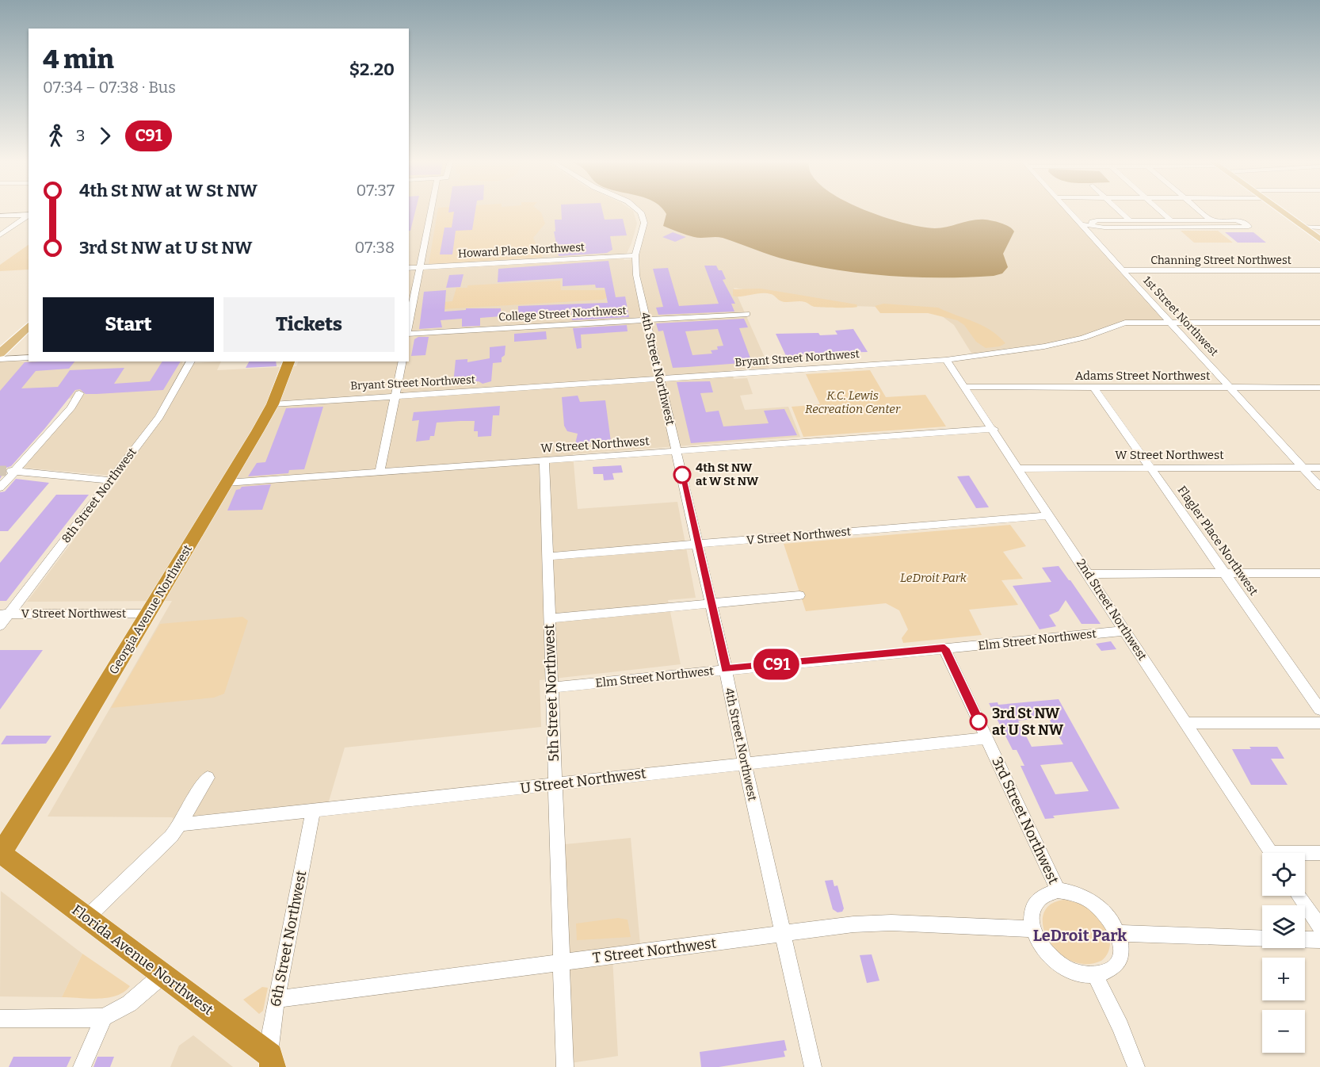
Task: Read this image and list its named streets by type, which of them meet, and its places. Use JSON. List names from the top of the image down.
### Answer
{
  "streets": {
    "highway": ["Georgia Avenue Northwest", "Florida Avenue Northwest"],
    "street": [
      "Howard Place Northwest",
      "Channing Street Northwest",
      "College Street Northwest",
      "1st Street Northwest",
      "Bryant Street Northwest",
      "4th Street Northwest",
      "Adams Street Northwest",
      "W Street Northwest",
      "8th Street Northwest",
      "V Street Northwest",
      "Flagler Place Northwest",
      "2nd Street Northwest",
      "Elm Street Northwest",
      "5th Street Northwest",
      "U Street Northwest",
      "3rd Street Northwest",
      "6th Street Northwest",
      "T Street Northwest"
    ]
  },
  "crossings": [
    ["Howard Place Northwest", "4th Street Northwest"],
    ["Channing Street Northwest", "1st Street Northwest"],
    ["College Street Northwest", "4th Street Northwest"],
    ["1st Street Northwest", "Bryant Street Northwest"],
    ["1st Street Northwest", "Adams Street Northwest"],
    ["1st Street Northwest", "W Street Northwest"],
    ["Bryant Street Northwest", "4th Street Northwest"],
    ["Bryant Street Northwest", "Georgia Avenue Northwest"],
    ["Bryant Street Northwest", "2nd Street Northwest"],
    ["4th Street Northwest", "W Street Northwest"],
    ["4th Street Northwest", "V Street Northwest"],
    ["4th Street Northwest", "Elm Street Northwest"],
    ["4th Street Northwest", "U Street Northwest"],
    ["4th Street Northwest", "T Street Northwest"],
    ["Adams Street Northwest", "Flagler Place Northwest"],
    ["Adams Street Northwest", "2nd Street Northwest"],
    ["W Street Northwest", "Flagler Place Northwest"],
    ["W Street Northwest", "Georgia Avenue Northwest"],
    ["W Street Northwest", "2nd Street Northwest"],
    ["W Street Northwest", "5th Street Northwest"],
    ["8th Street Northwest", "V Street Northwest"],
    ["V Street Northwest", "Georgia Avenue Northwest"],
    ["V Street Northwest", "2nd Street Northwest"],
    ["V Street Northwest", "5th Street Northwest"],
    ["Georgia Avenue Northwest", "Florida Avenue Northwest"],
    ["2nd Street Northwest", "Elm Street Northwest"],
    ["Elm Street Northwest", "5th Street Northwest"],
    ["Elm Street Northwest", "3rd Street Northwest"],
    ["5th Street Northwest", "U Street Northwest"],
    ["5th Street Northwest", "T Street Northwest"],
    ["U Street Northwest", "3rd Street Northwest"],
    ["U Street Northwest", "6th Street Northwest"],
    ["3rd Street Northwest", "T Street Northwest"],
    ["6th Street Northwest", "T Street Northwest"],
    ["6th Street Northwest", "Florida Avenue Northwest"]
  ],
  "districts": ["LeDroit Park"],
  "parks": ["K.C. Lewis Recreation Center", "LeDroit Park"],
  "places": ["4th St NW at W St NW", "3rd St NW at U St NW"],
  "lines": ["bus line C91"],
  "page": {
    "on_map": "C91",
    "heading": ["4 min", "07:34 – 07:38 · Bus", "$2.20"],
    "legs": ["3", "C91"],
    "list": [
      {
        "name": "4th St NW at W St NW",
        "value": "07:37"
      },
      {
        "name": "3rd St NW at U St NW",
        "value": "07:38"
      }
    ],
    "buttons": ["Start", "Tickets"],
    "map_buttons": ["+", "−"]
  }
}
